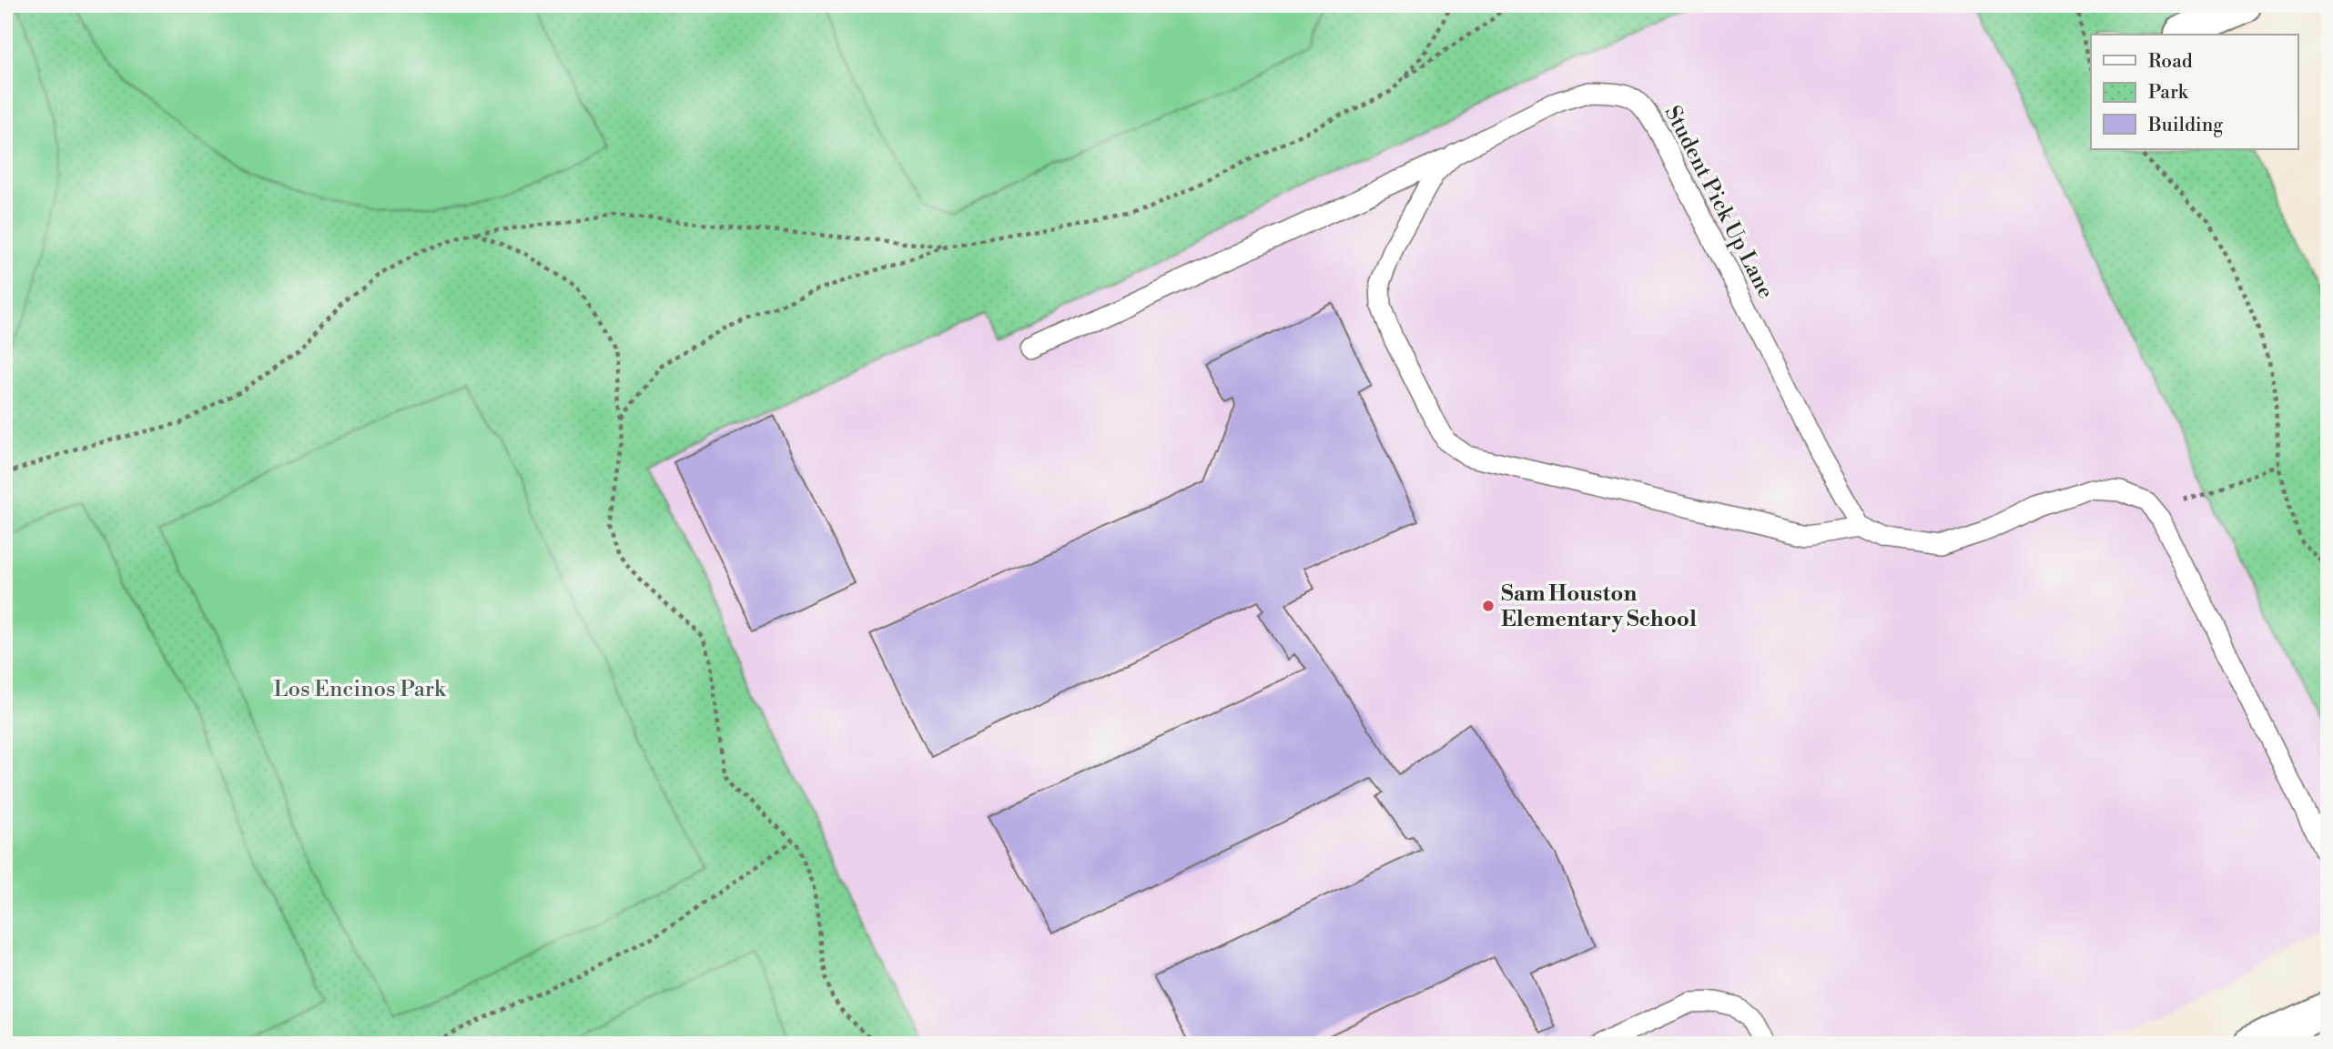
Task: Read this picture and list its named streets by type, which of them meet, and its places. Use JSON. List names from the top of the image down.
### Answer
{
  "streets": {
    "lane": ["Student Pick Up Lane"]
  },
  "parks": ["Los Encinos Park"],
  "places": ["Sam Houston Elementary School"],
  "legend": ["Road", "Park", "Building"]
}
